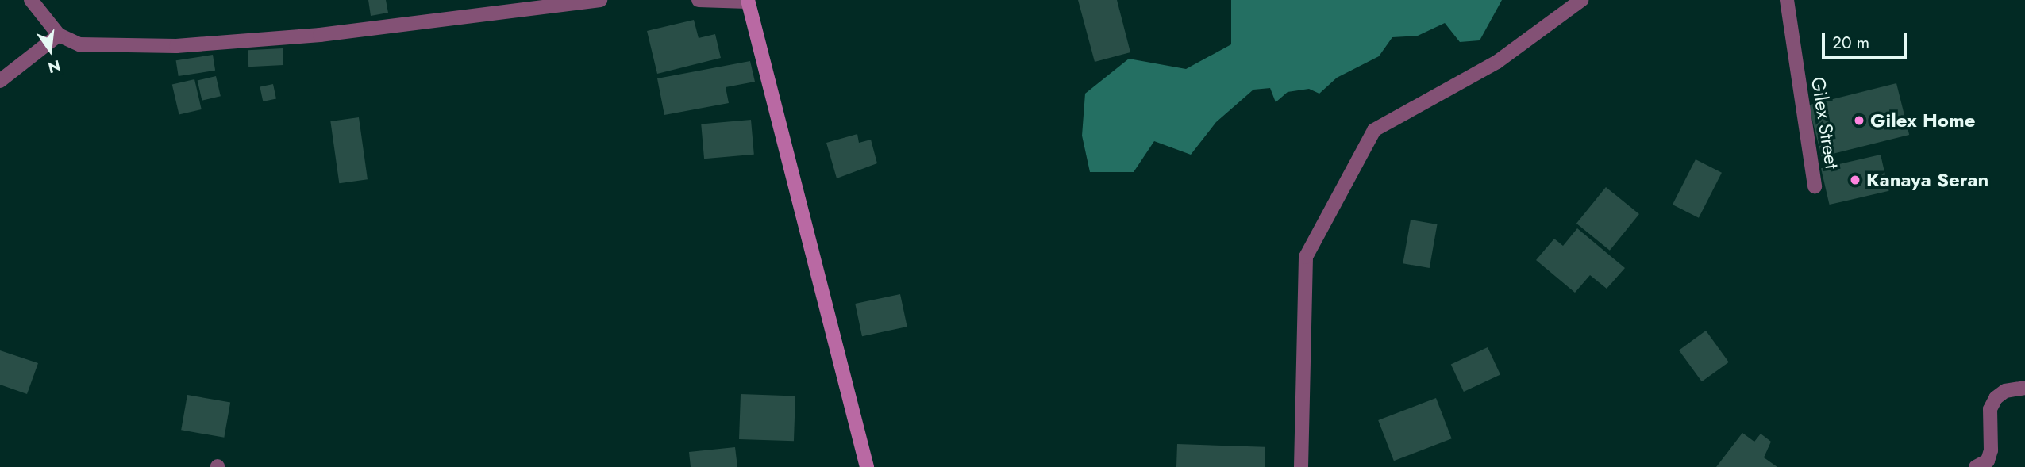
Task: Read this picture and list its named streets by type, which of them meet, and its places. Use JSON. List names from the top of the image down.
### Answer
{
  "streets": {
    "street": ["Gilex Street"]
  },
  "places": ["Gilex Home", "Kanaya Seran"],
  "scale_bar": "20 m",
  "north": "bottom"
}
